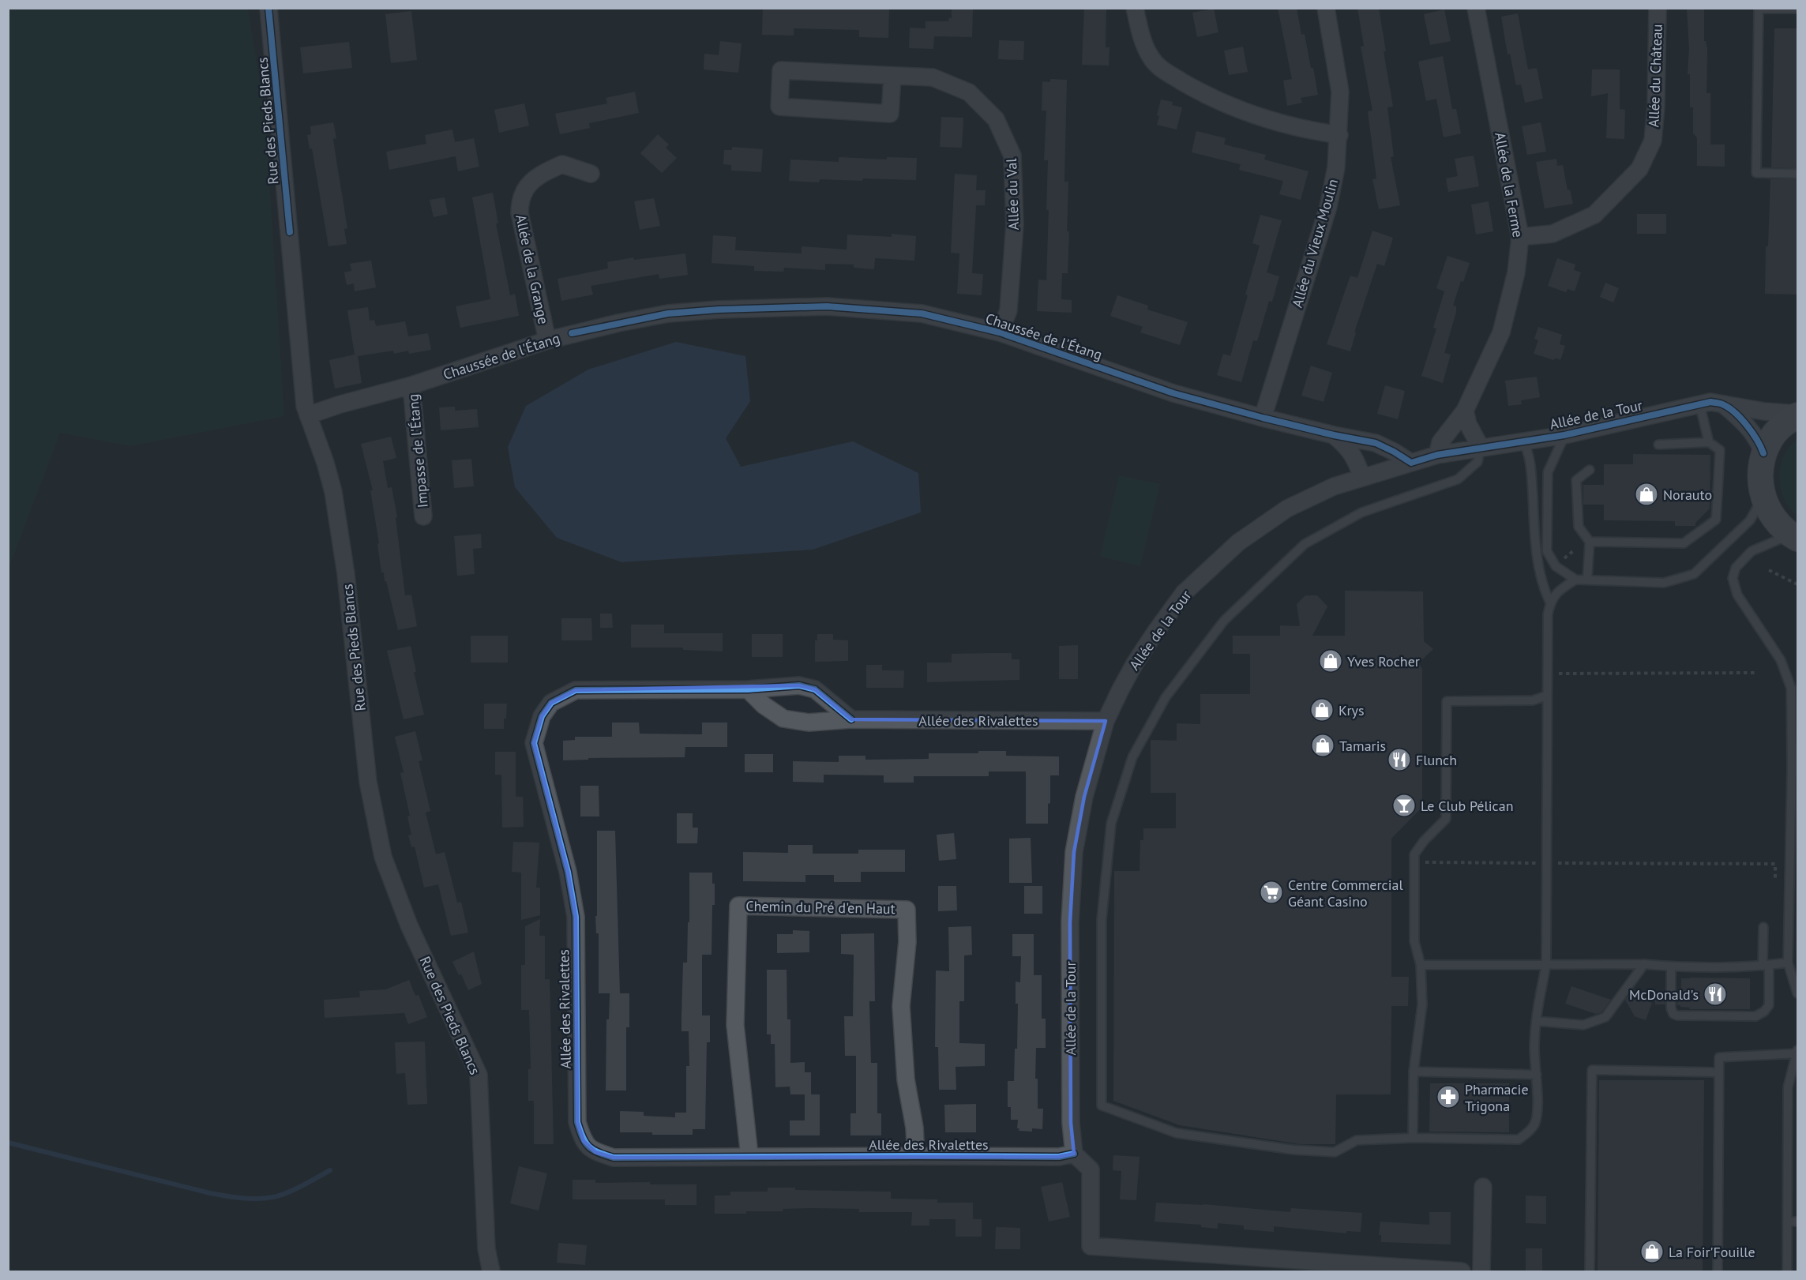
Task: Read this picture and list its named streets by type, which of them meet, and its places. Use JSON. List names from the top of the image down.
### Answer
{
  "streets": {
    "street": [
      "Allée du Château",
      "Rue des Pieds Blancs",
      "Allée de la Ferme",
      "Allée du Val",
      "Allée du Vieux Moulin",
      "Allée de la Grange",
      "Chaussée de l'Étang",
      "Allée de la Tour",
      "Impasse de l'Étang",
      "Allée des Rivalettes",
      "Chemin du Pré d'en Haut"
    ]
  },
  "crossings": [
    ["Allée du Château", "Allée de la Ferme"],
    ["Rue des Pieds Blancs", "Chaussée de l'Étang"],
    ["Allée de la Ferme", "Allée de la Tour"],
    ["Allée du Val", "Chaussée de l'Étang"],
    ["Allée du Vieux Moulin", "Chaussée de l'Étang"],
    ["Allée de la Grange", "Chaussée de l'Étang"],
    ["Chaussée de l'Étang", "Allée de la Tour"],
    ["Chaussée de l'Étang", "Impasse de l'Étang"],
    ["Allée de la Tour", "Allée des Rivalettes"],
    ["Allée des Rivalettes", "Chemin du Pré d'en Haut"]
  ],
  "places": {
    "shop": [
      "Norauto",
      "Yves Rocher",
      "Krys",
      "Tamaris",
      "La Foir'Fouille"
    ],
    "restaurant": ["Flunch", "McDonald's"],
    "bar": ["Le Club Pélican"],
    "supermarket": ["Centre Commercial Géant Casino"],
    "pharmacy": ["Pharmacie Trigona"]
  }
}
